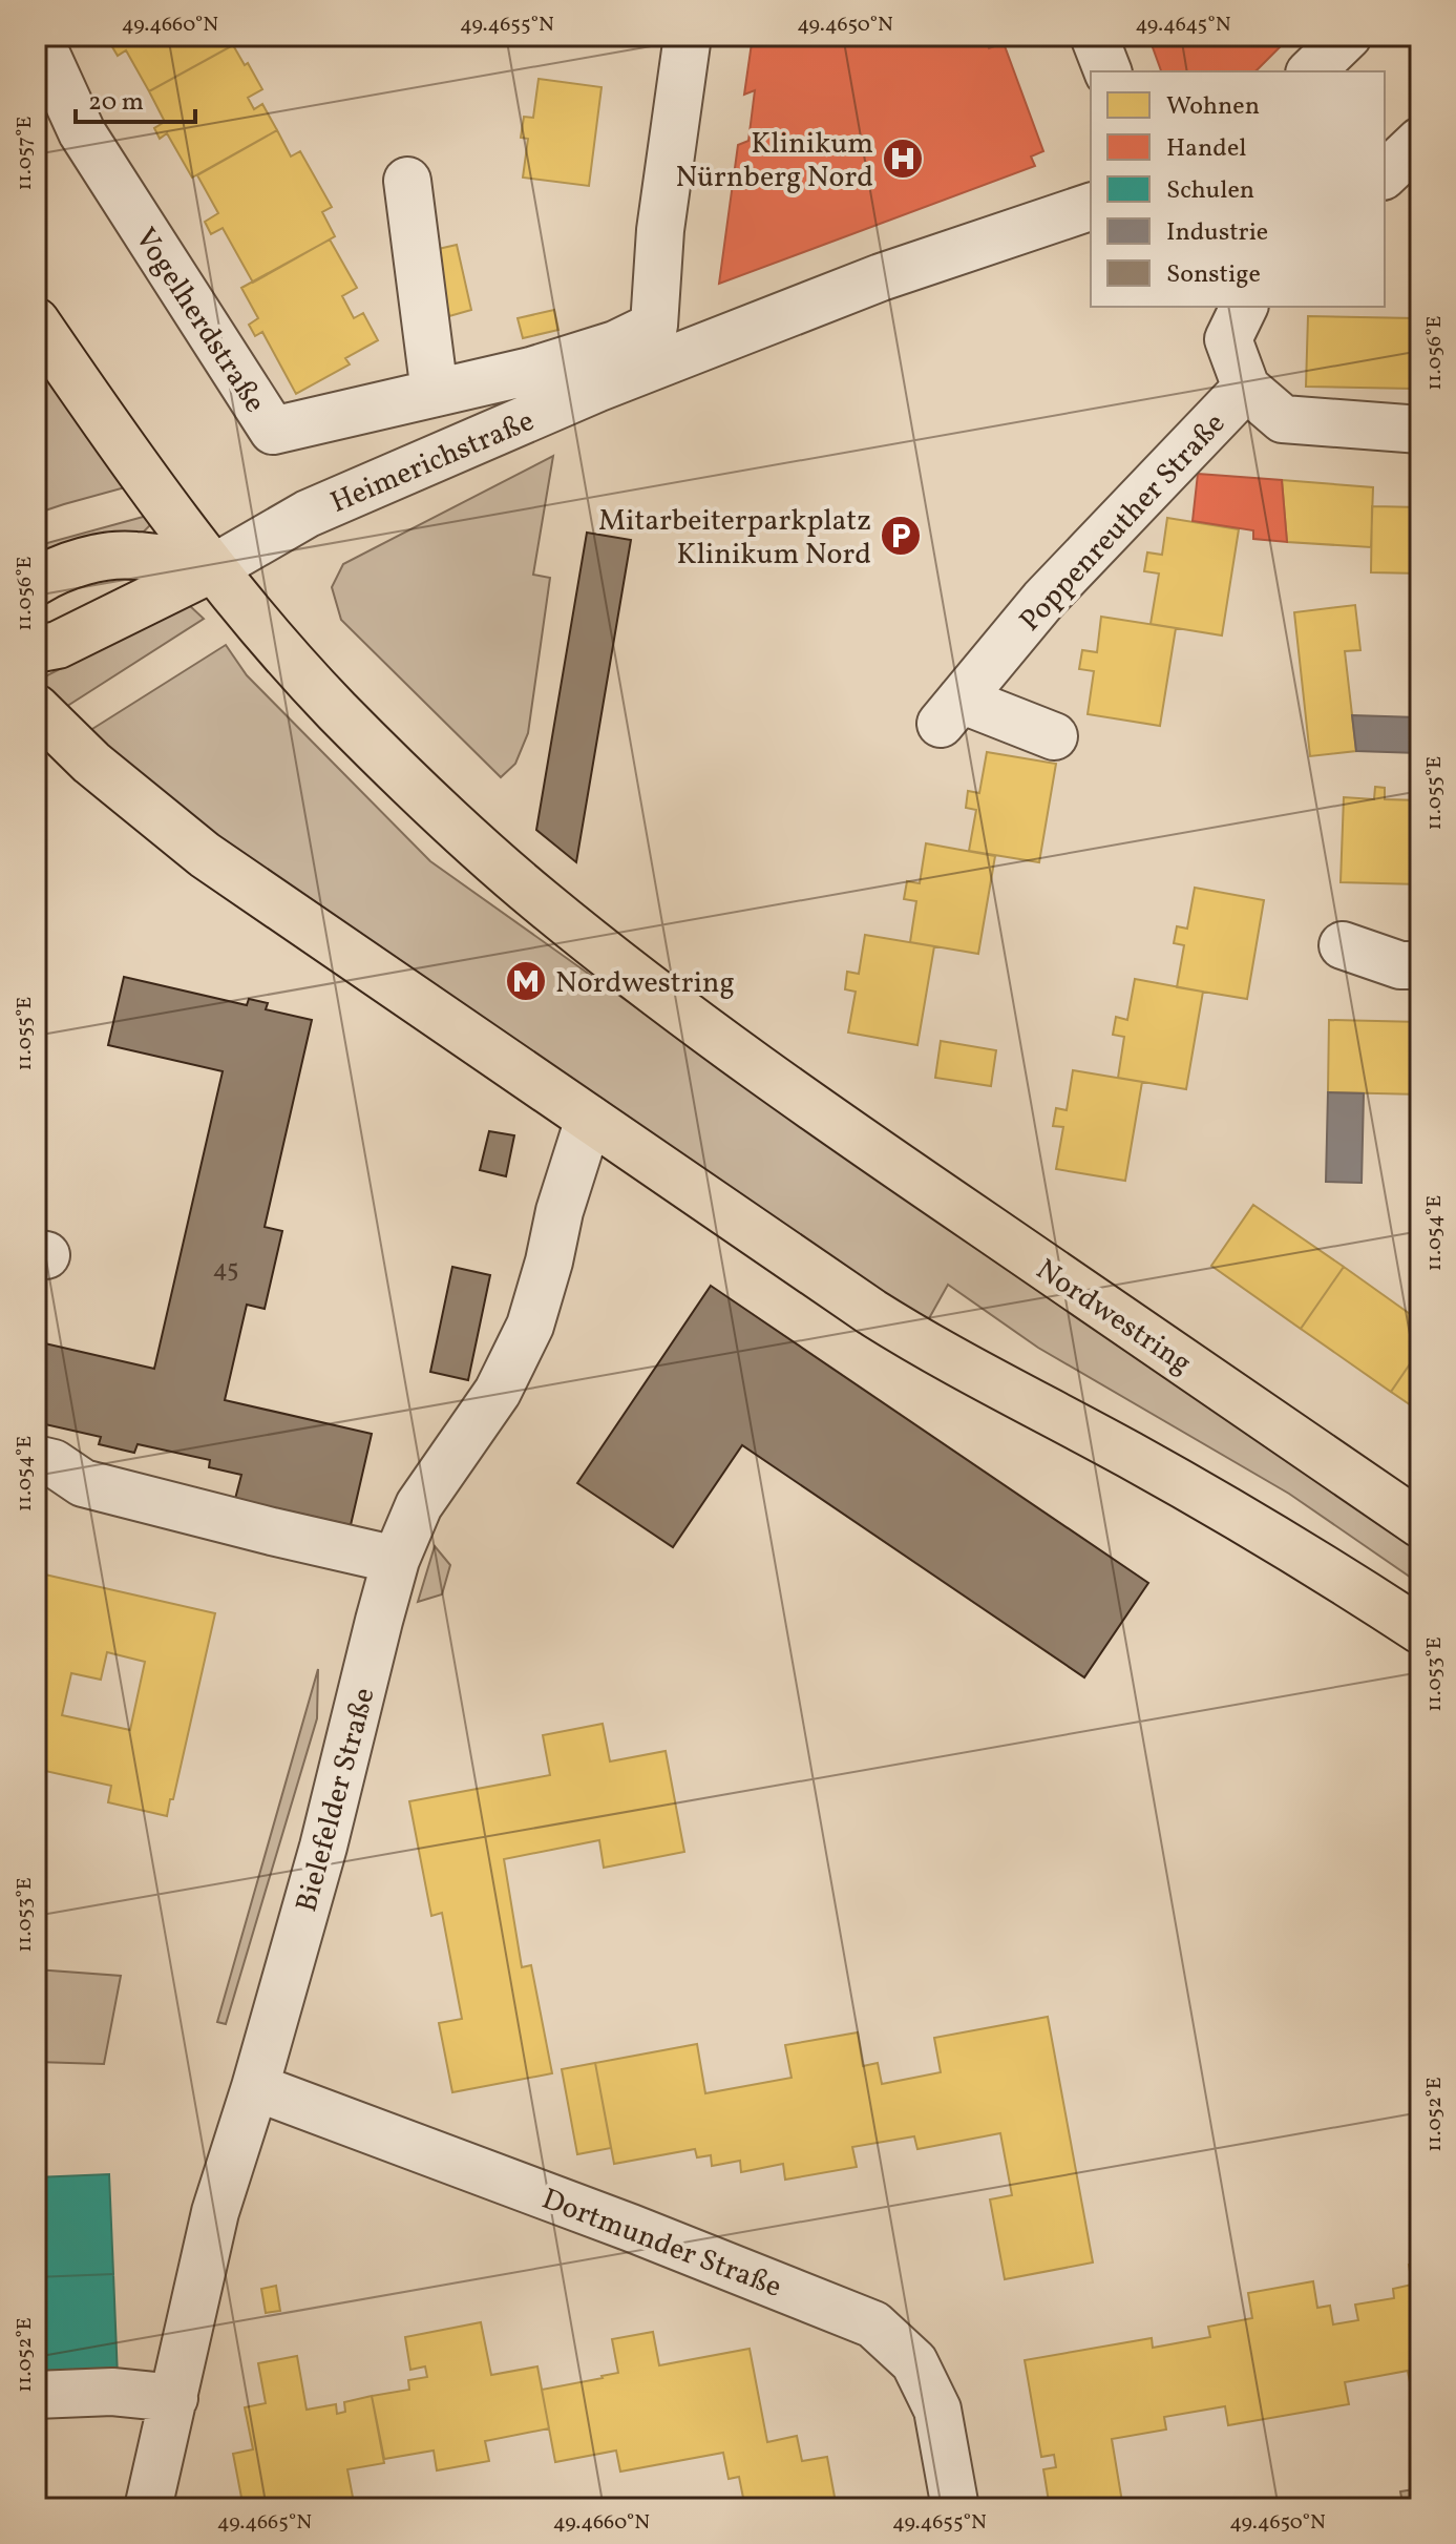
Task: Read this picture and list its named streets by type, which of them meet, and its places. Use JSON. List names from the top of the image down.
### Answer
{
  "streets": {
    "main road": ["Nordwestring"],
    "street": [
      "Vogelherdstraße",
      "Heimerichstraße",
      "Poppenreuther Straße",
      "Bielefelder Straße",
      "Dortmunder Straße"
    ]
  },
  "crossings": [
    ["Vogelherdstraße", "Heimerichstraße"],
    ["Heimerichstraße", "Nordwestring"],
    ["Bielefelder Straße", "Dortmunder Straße"]
  ],
  "places": {
    "hospital": ["Klinikum Nürnberg Nord"],
    "parking": ["Mitarbeiterparkplatz Klinikum Nord"],
    "metro station": ["Nordwestring"]
  },
  "house_numbers": ["45"],
  "legend": [
    "Wohnen",
    "Handel",
    "Schulen",
    "Industrie",
    "Sonstige"
  ],
  "scale_bar": "20 m",
  "coordinates": [
    "49.4660°N",
    "49.4655°N",
    "49.4650°N",
    "49.4645°N",
    "11.057°E",
    "11.056°E",
    "11.055°E",
    "11.054°E",
    "11.053°E",
    "11.052°E",
    "49.4665°N"
  ]
}
